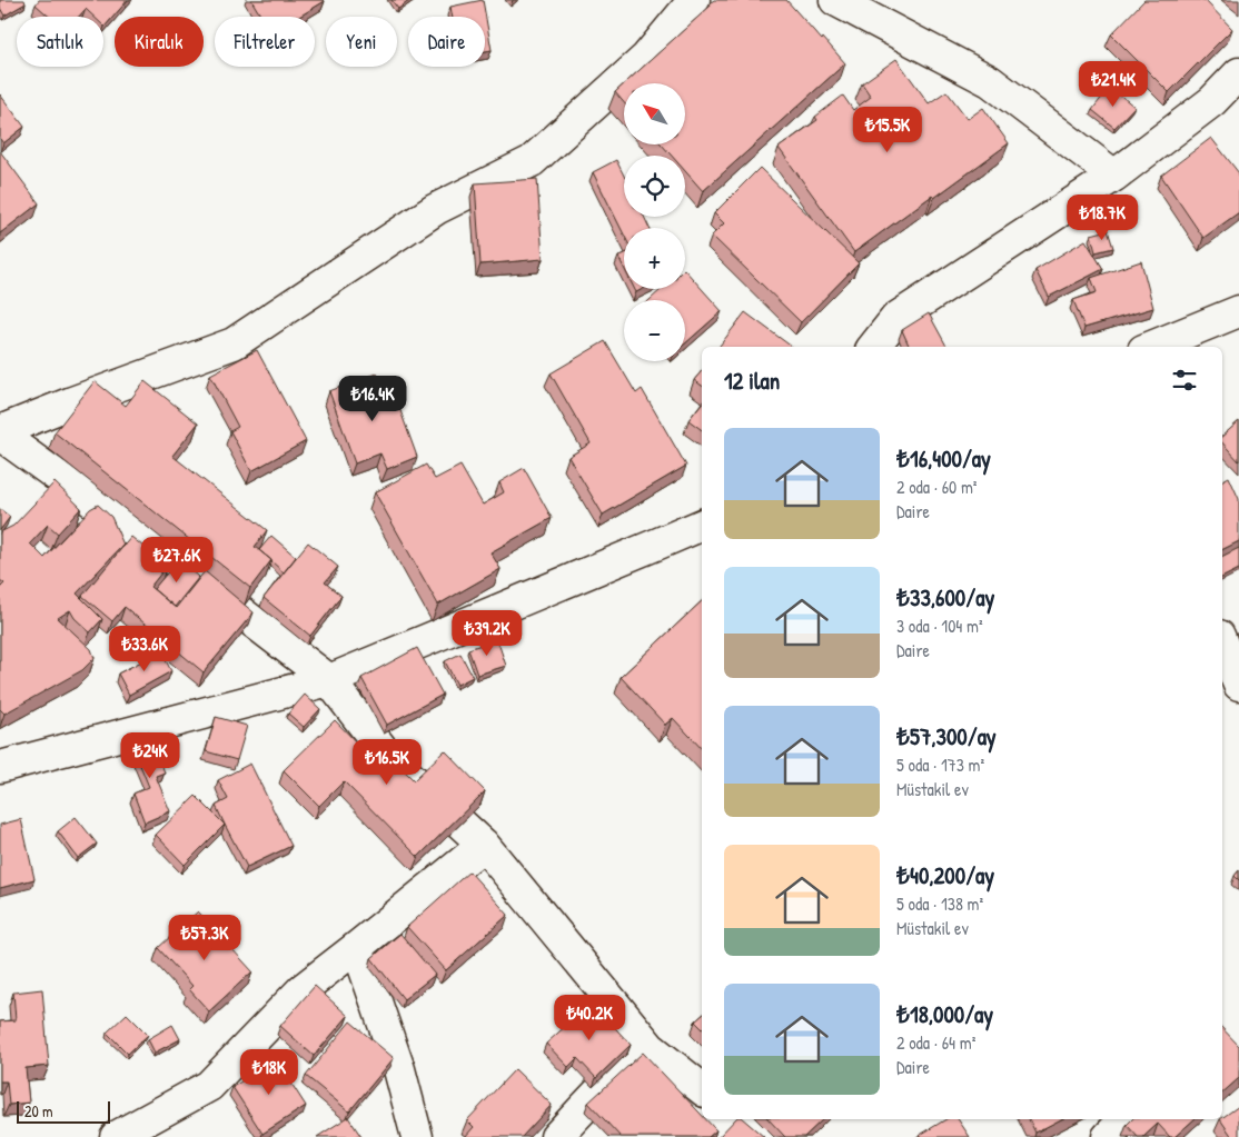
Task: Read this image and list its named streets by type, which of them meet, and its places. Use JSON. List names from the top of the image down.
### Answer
{
  "scale_bar": "20 m",
  "north": "top left",
  "page": {
    "chip": [
      "Satılık",
      "Kiralık",
      "Filtreler",
      "Yeni",
      "Daire"
    ],
    "price": [
      "₺21.4K",
      "₺15.5K",
      "₺18.7K",
      "₺16.4K",
      "₺27.6K",
      "₺39.2K",
      "₺33.6K",
      "₺24K",
      "₺16.5K",
      "₺57.3K",
      "₺40.2K",
      "₺18K"
    ],
    "map_buttons": ["+", "−"],
    "heading": "12 ilan",
    "list": [
      {
        "name": "₺16,400/ay",
        "note": "2 oda · 60 m² · Daire"
      },
      {
        "name": "₺33,600/ay",
        "note": "3 oda · 104 m² · Daire"
      },
      {
        "name": "₺57,300/ay",
        "note": "5 oda · 173 m² · Müstakil ev"
      },
      {
        "name": "₺40,200/ay",
        "note": "5 oda · 138 m² · Müstakil ev"
      },
      {
        "name": "₺18,000/ay",
        "note": "2 oda · 64 m² · Daire"
      }
    ],
    "scale": "20 m"
  }
}
